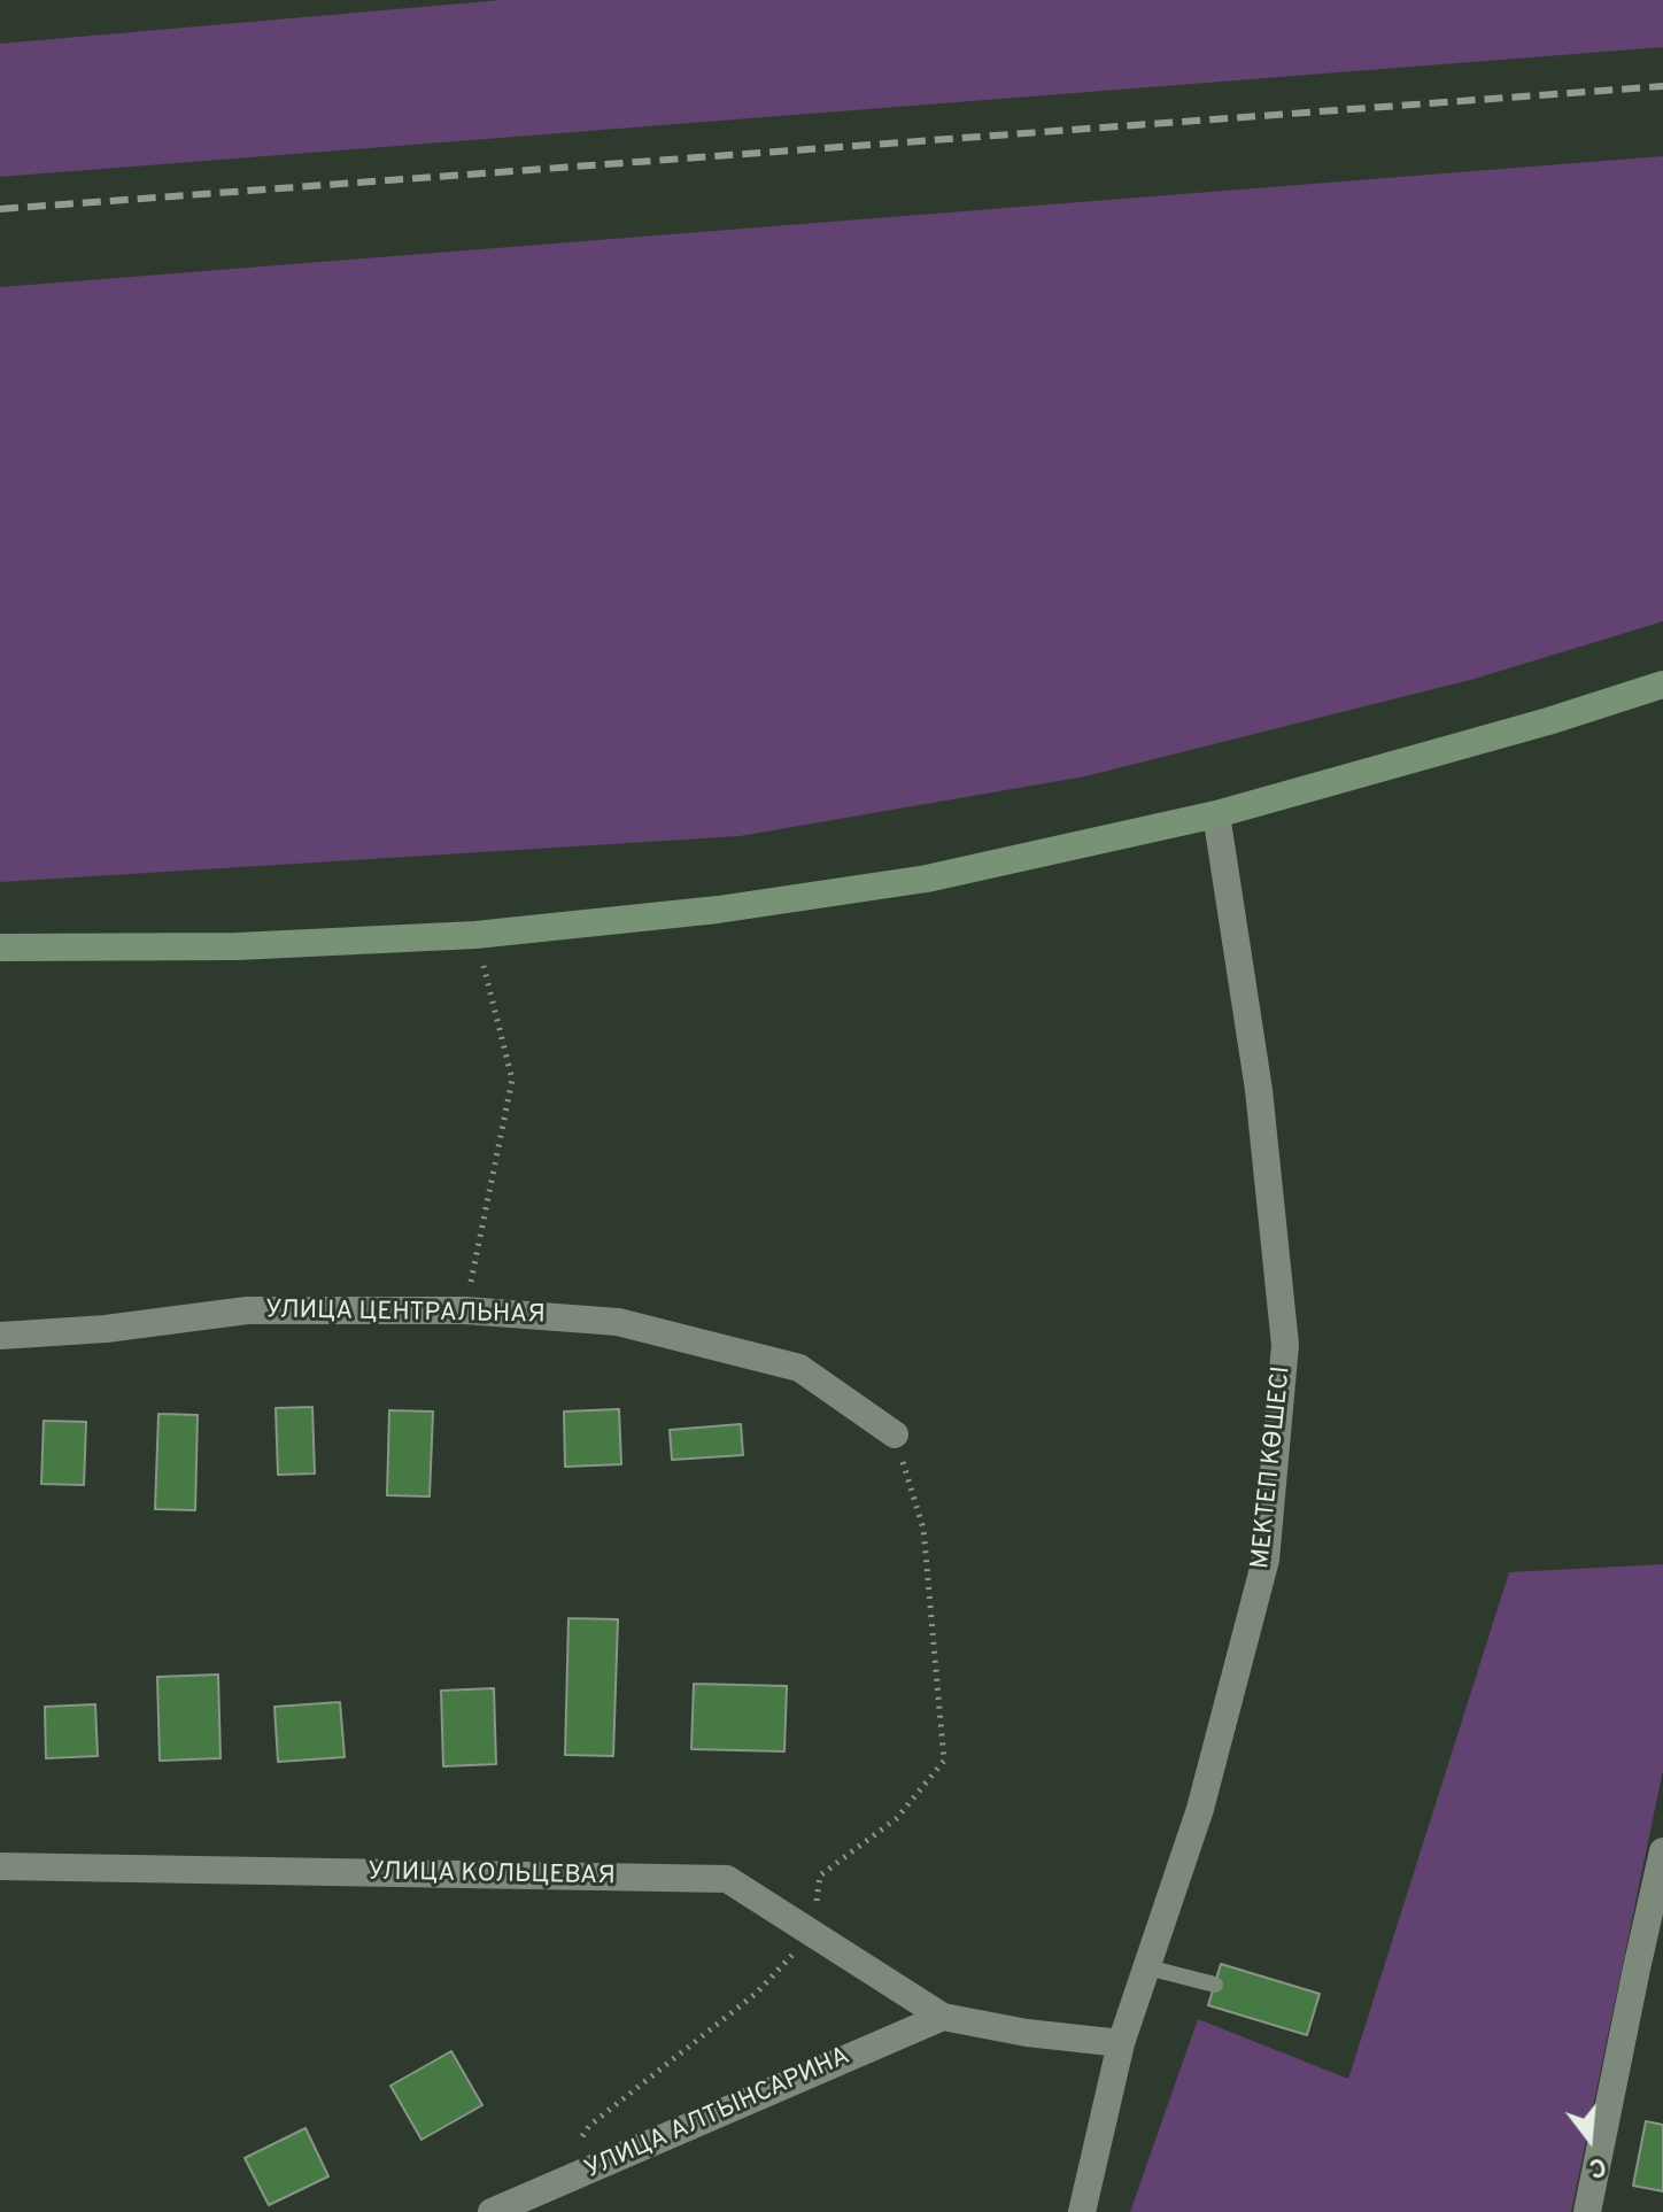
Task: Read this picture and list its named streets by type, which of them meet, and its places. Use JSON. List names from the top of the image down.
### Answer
{
  "streets": {
    "street": [
      "УЛИЦА ЦЕНТРАЛЬНАЯ",
      "МЕКТЕП КӨШЕСІ",
      "УЛИЦА КОЛЬЦЕВАЯ",
      "УЛИЦА АЛТЫНСАРИНА"
    ]
  },
  "crossings": [
    ["УЛИЦА КОЛЬЦЕВАЯ", "УЛИЦА АЛТЫНСАРИНА"]
  ],
  "north": "bottom"
}
